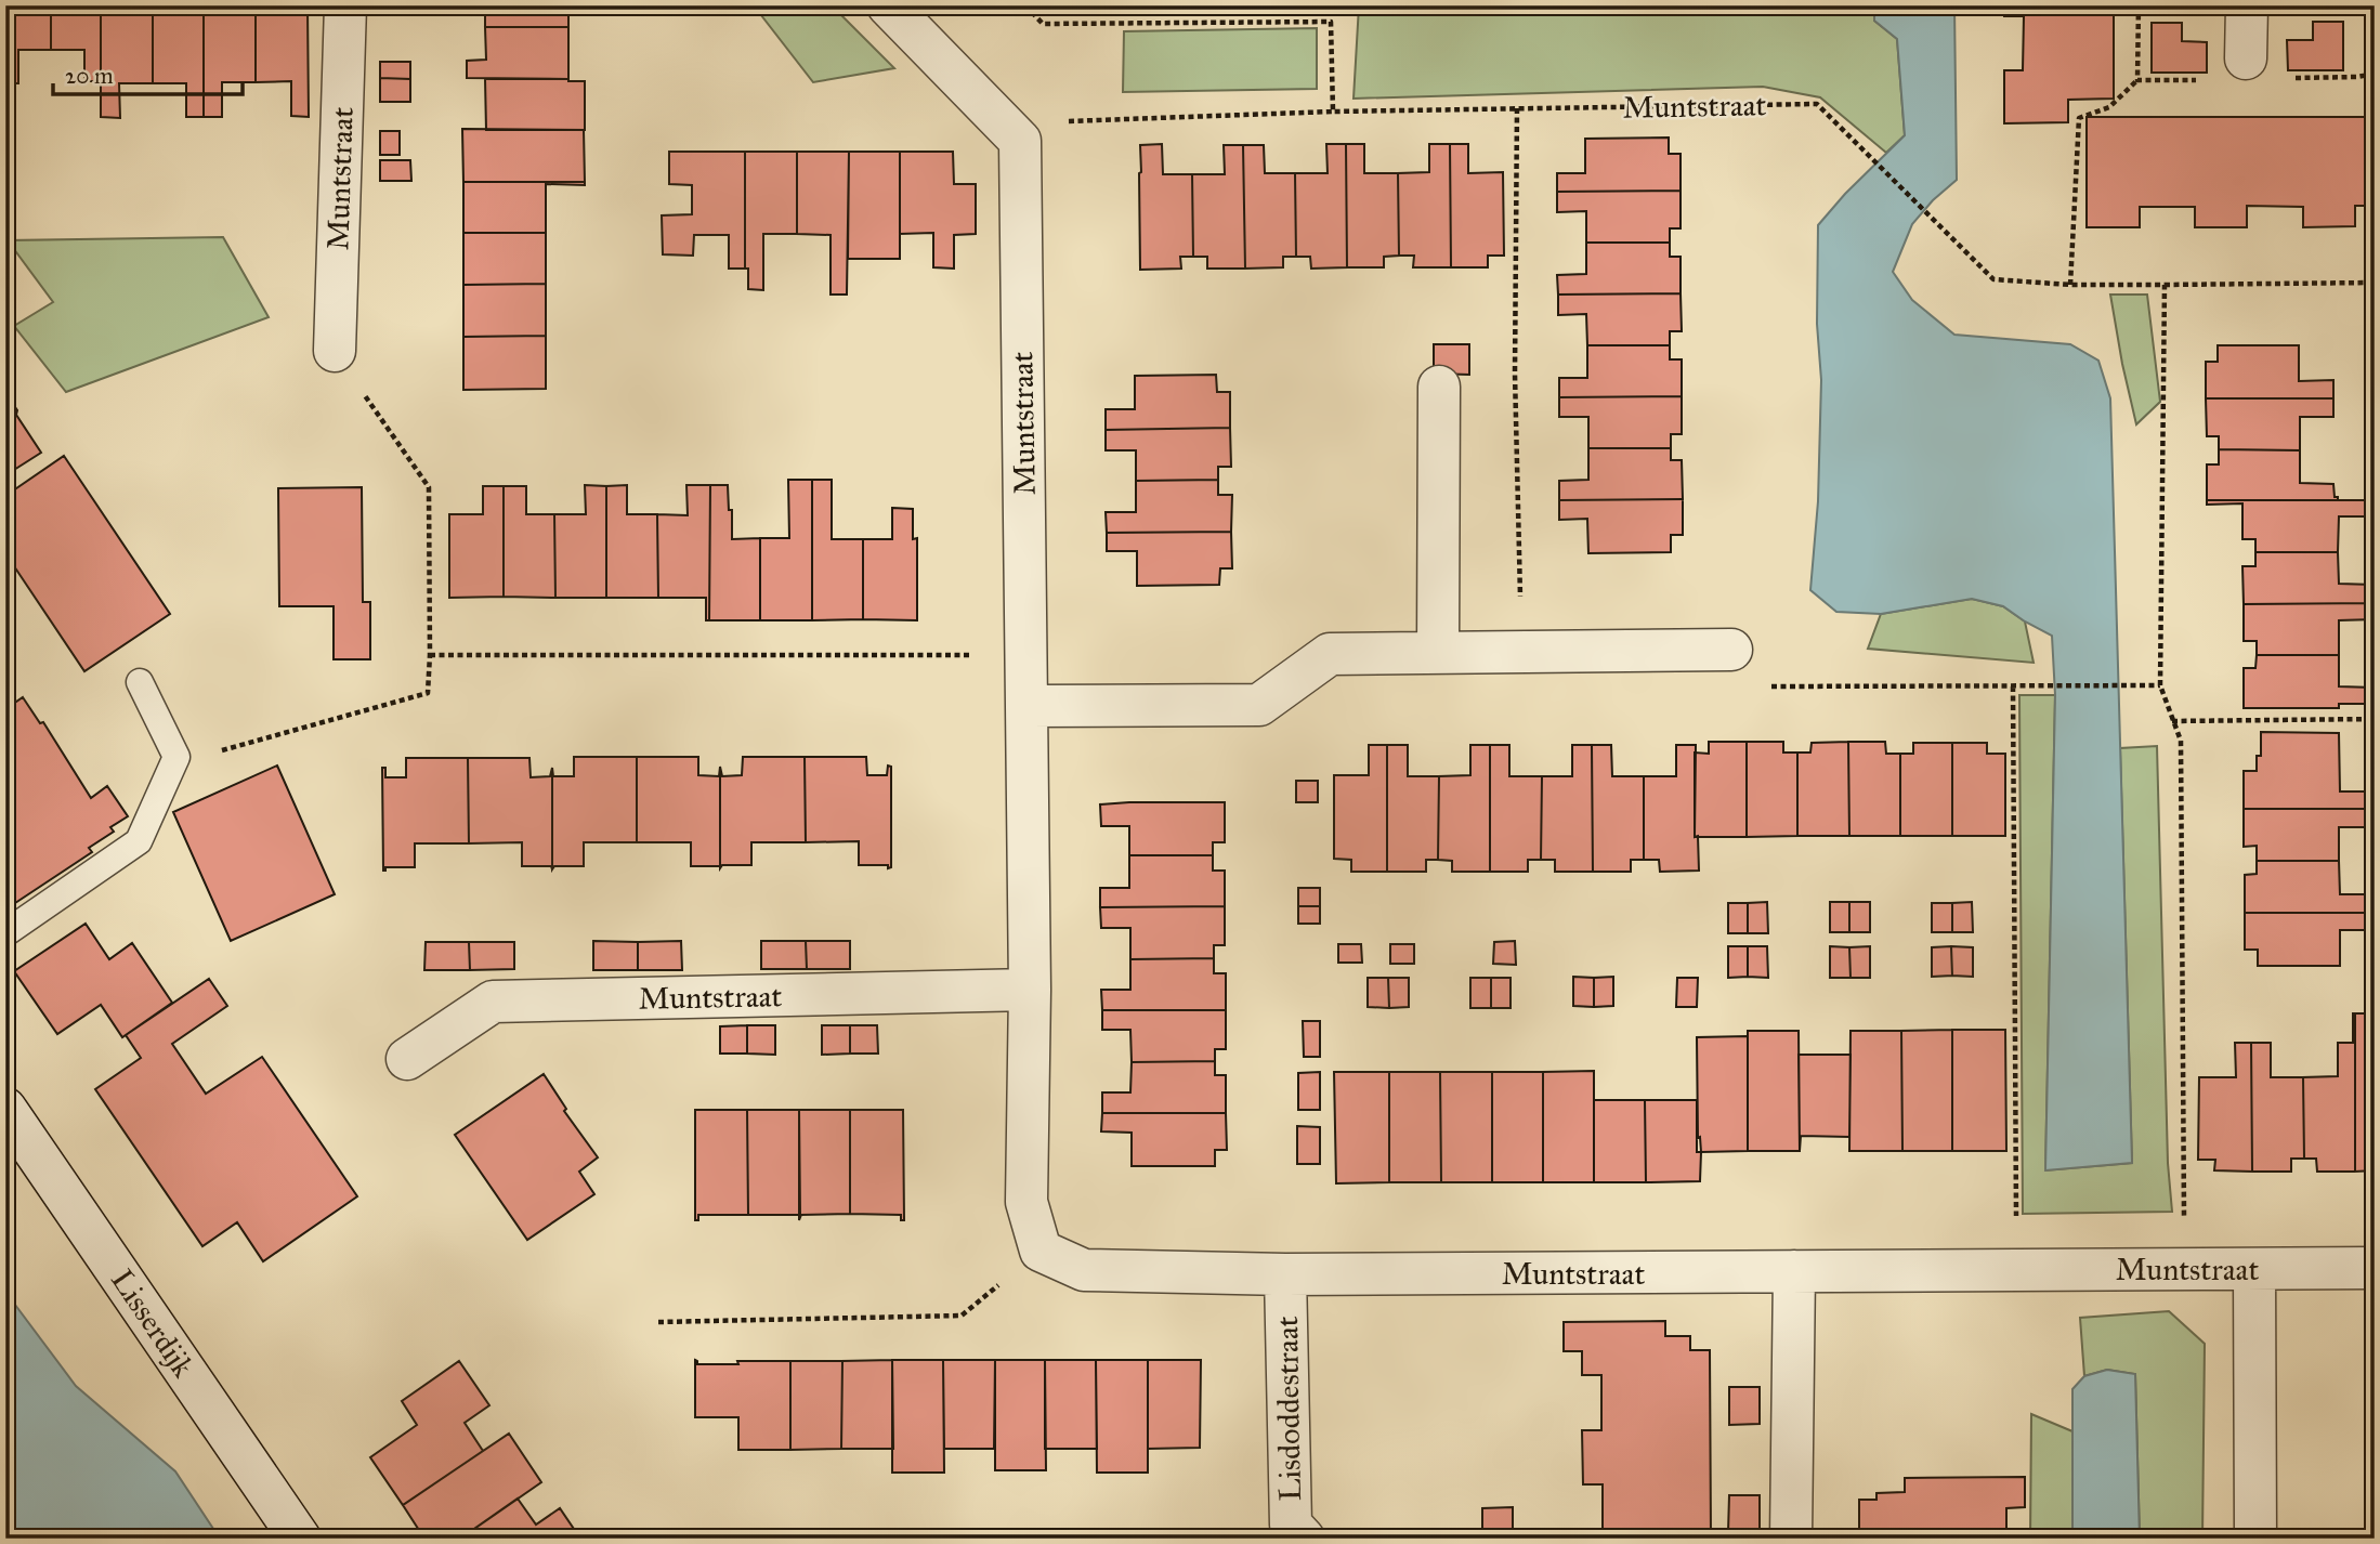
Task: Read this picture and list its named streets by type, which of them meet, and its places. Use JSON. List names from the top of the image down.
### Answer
{
  "streets": {
    "street": ["Muntstraat", "Lisserdijk", "Lisdoddestraat"]
  },
  "crossings": [
    ["Muntstraat", "Lisdoddestraat"]
  ],
  "scale_bar": "20 m"
}
